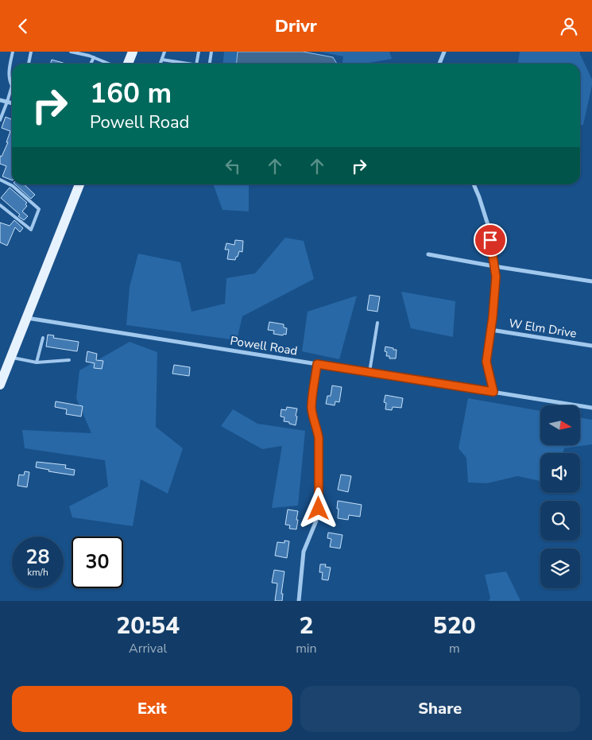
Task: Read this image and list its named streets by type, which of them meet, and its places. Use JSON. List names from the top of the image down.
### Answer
{
  "streets": {
    "street": ["W Elm Drive", "Powell Road"]
  },
  "north": "right",
  "page": {
    "header": "Drivr",
    "turn": ["160 m", "Powell Road"],
    "speed": "28 km/h",
    "limit": "30",
    "eta": [
      "20:54",
      "Arrival",
      "2",
      "min",
      "520",
      "m"
    ],
    "buttons": ["Exit", "Share"]
  }
}
